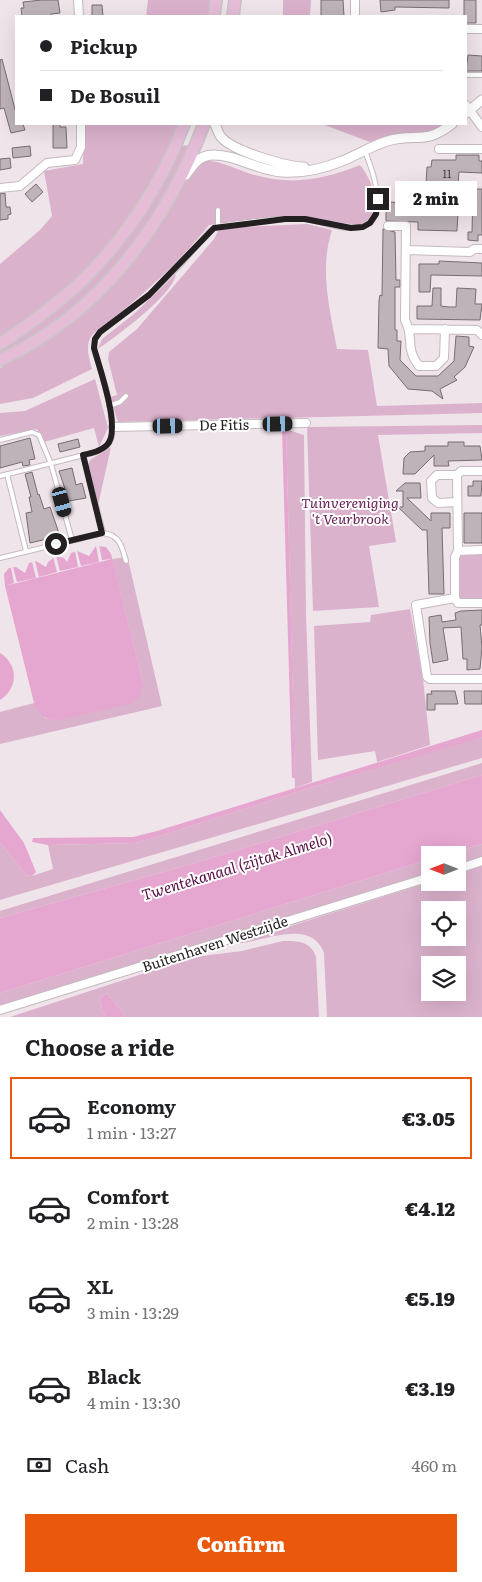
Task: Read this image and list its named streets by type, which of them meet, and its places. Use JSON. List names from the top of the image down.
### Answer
{
  "streets": {
    "street": ["De Fitis", "Buitenhaven Westzijde"]
  },
  "water": ["Twentekanaal (zijtak Almelo)"],
  "parks": ["Tuinvereniging 't Veurbrook"],
  "house_numbers": ["11"],
  "north": "left",
  "page": {
    "banner": ["Pickup", "De Bosuil"],
    "bubble": "2 min",
    "heading": "Choose a ride",
    "list": [
      {
        "name": "Economy",
        "note": "1 min · 13:27",
        "value": "€3.05"
      },
      {
        "name": "Comfort",
        "note": "2 min · 13:28",
        "value": "€4.12"
      },
      {
        "name": "XL",
        "note": "3 min · 13:29",
        "value": "€5.19"
      },
      {
        "name": "Black",
        "note": "4 min · 13:30",
        "value": "€3.19"
      }
    ],
    "pay": ["Cash", "460 m"],
    "buttons": "Confirm"
  }
}
